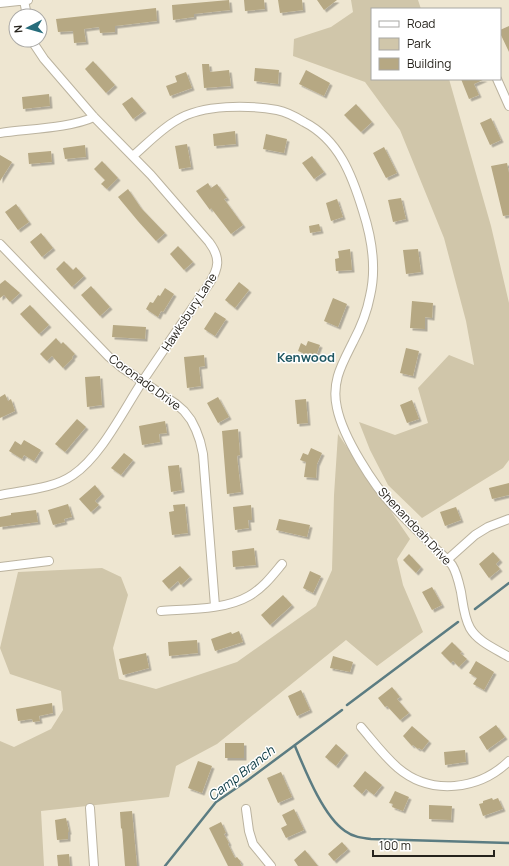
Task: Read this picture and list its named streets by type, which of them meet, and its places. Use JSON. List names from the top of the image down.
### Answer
{
  "streets": {
    "street": ["Hawksbury Lane", "Coronado Drive", "Shenandoah Drive"]
  },
  "crossings": [
    ["Hawksbury Lane", "Coronado Drive"],
    ["Hawksbury Lane", "Shenandoah Drive"]
  ],
  "districts": ["Kenwood"],
  "water": ["Camp Branch"],
  "legend": ["Road", "Park", "Building"],
  "scale_bar": "100 m",
  "north": "left"
}
